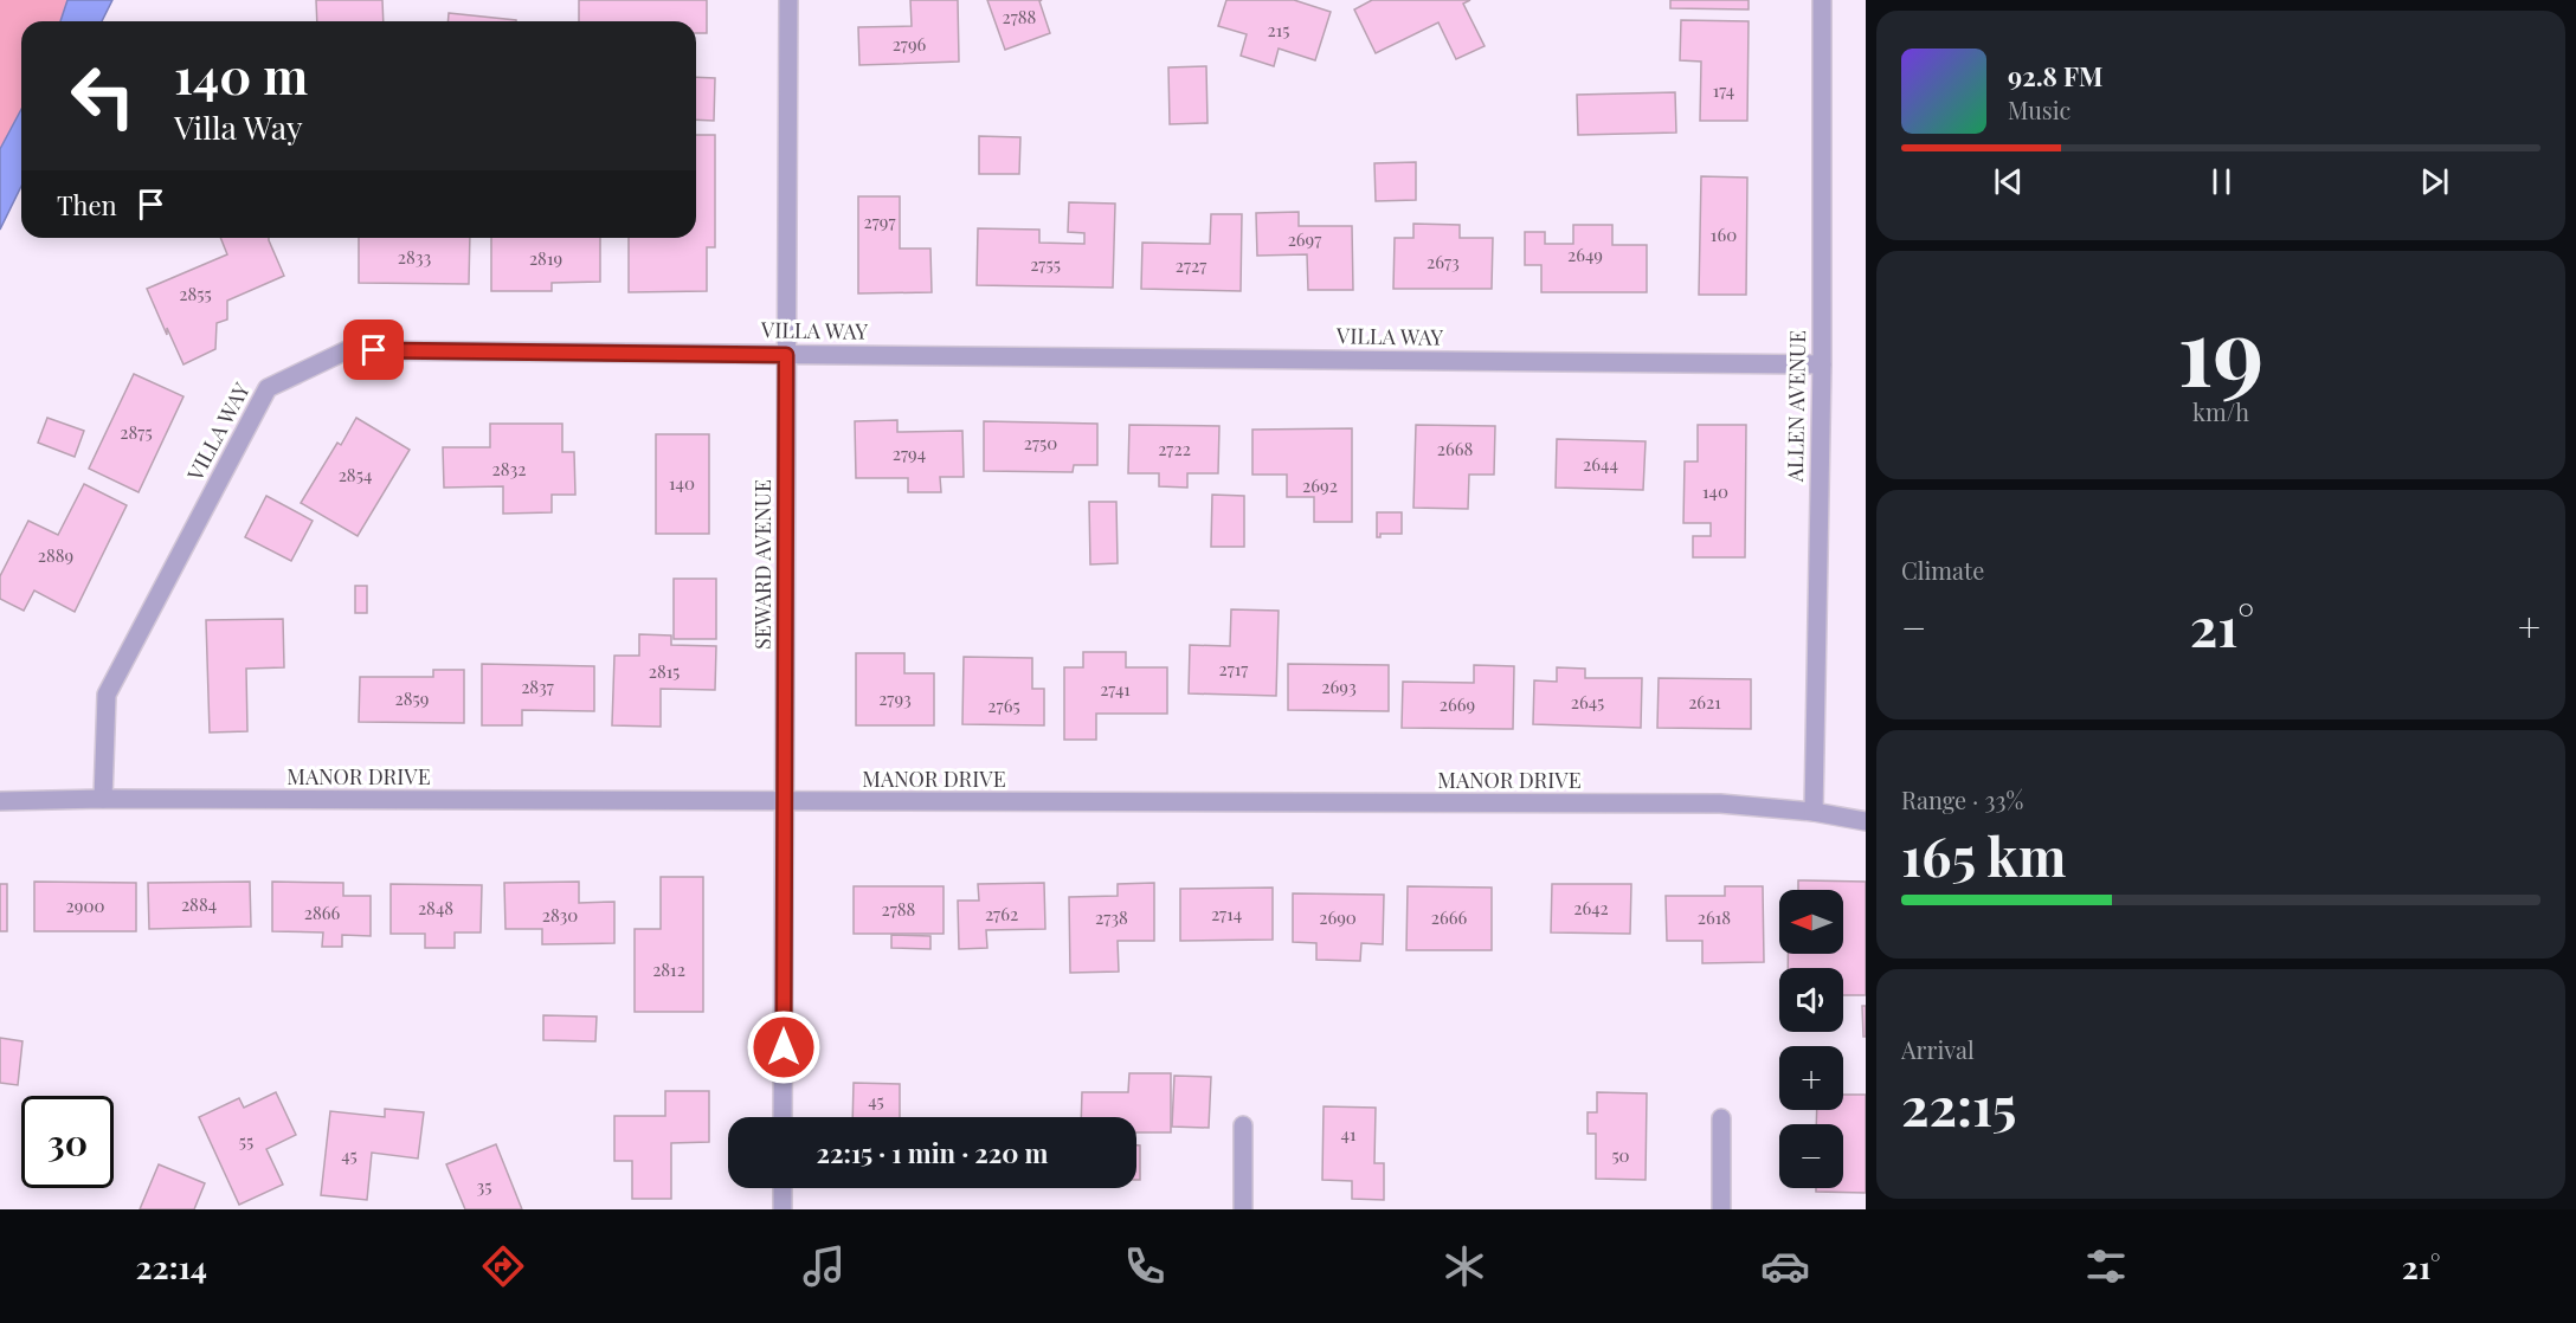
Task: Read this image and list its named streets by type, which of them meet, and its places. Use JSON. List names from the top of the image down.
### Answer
{
  "streets": {
    "street": [
      "VILLA WAY",
      "ALLEN AVENUE",
      "SEWARD AVENUE",
      "MANOR DRIVE"
    ]
  },
  "crossings": [
    ["VILLA WAY", "ALLEN AVENUE"],
    ["VILLA WAY", "SEWARD AVENUE"],
    ["VILLA WAY", "MANOR DRIVE"],
    ["ALLEN AVENUE", "MANOR DRIVE"],
    ["SEWARD AVENUE", "MANOR DRIVE"]
  ],
  "house_numbers": [
    "2788",
    "215",
    "2796",
    "174",
    "2797",
    "160",
    "2697",
    "2649",
    "2833",
    "2819",
    "2673",
    "2755",
    "2727",
    "2855",
    "2875",
    "2750",
    "2722",
    "2668",
    "2794",
    "2644",
    "2832",
    "2854",
    "140",
    "2692",
    "140",
    "2889",
    "2717",
    "2815",
    "2837",
    "2693",
    "2741",
    "2859",
    "2793",
    "2645",
    "2621",
    "2669",
    "2765",
    "2884",
    "2900",
    "2848",
    "2642",
    "2788",
    "2866",
    "2762",
    "2714",
    "2830",
    "2738",
    "2690",
    "2666",
    "2618",
    "2812",
    "45",
    "41",
    "55",
    "45",
    "50",
    "35"
  ],
  "north": "left",
  "page": {
    "turn": ["140 m", "Villa Way"],
    "song": ["92.8 FM", "Music"],
    "then": "Then",
    "tile": [
      ["19", "km/h"],
      "Climate",
      ["Range · 33%", "165 km"],
      ["Arrival", "22:15"]
    ],
    "heat": ["−", "21°", "+"],
    "map_buttons": ["+", "−"],
    "limit": "30",
    "trip": "22:15 · 1 min · 220 m",
    "tabs": ["22:14", "21°"]
  }
}
